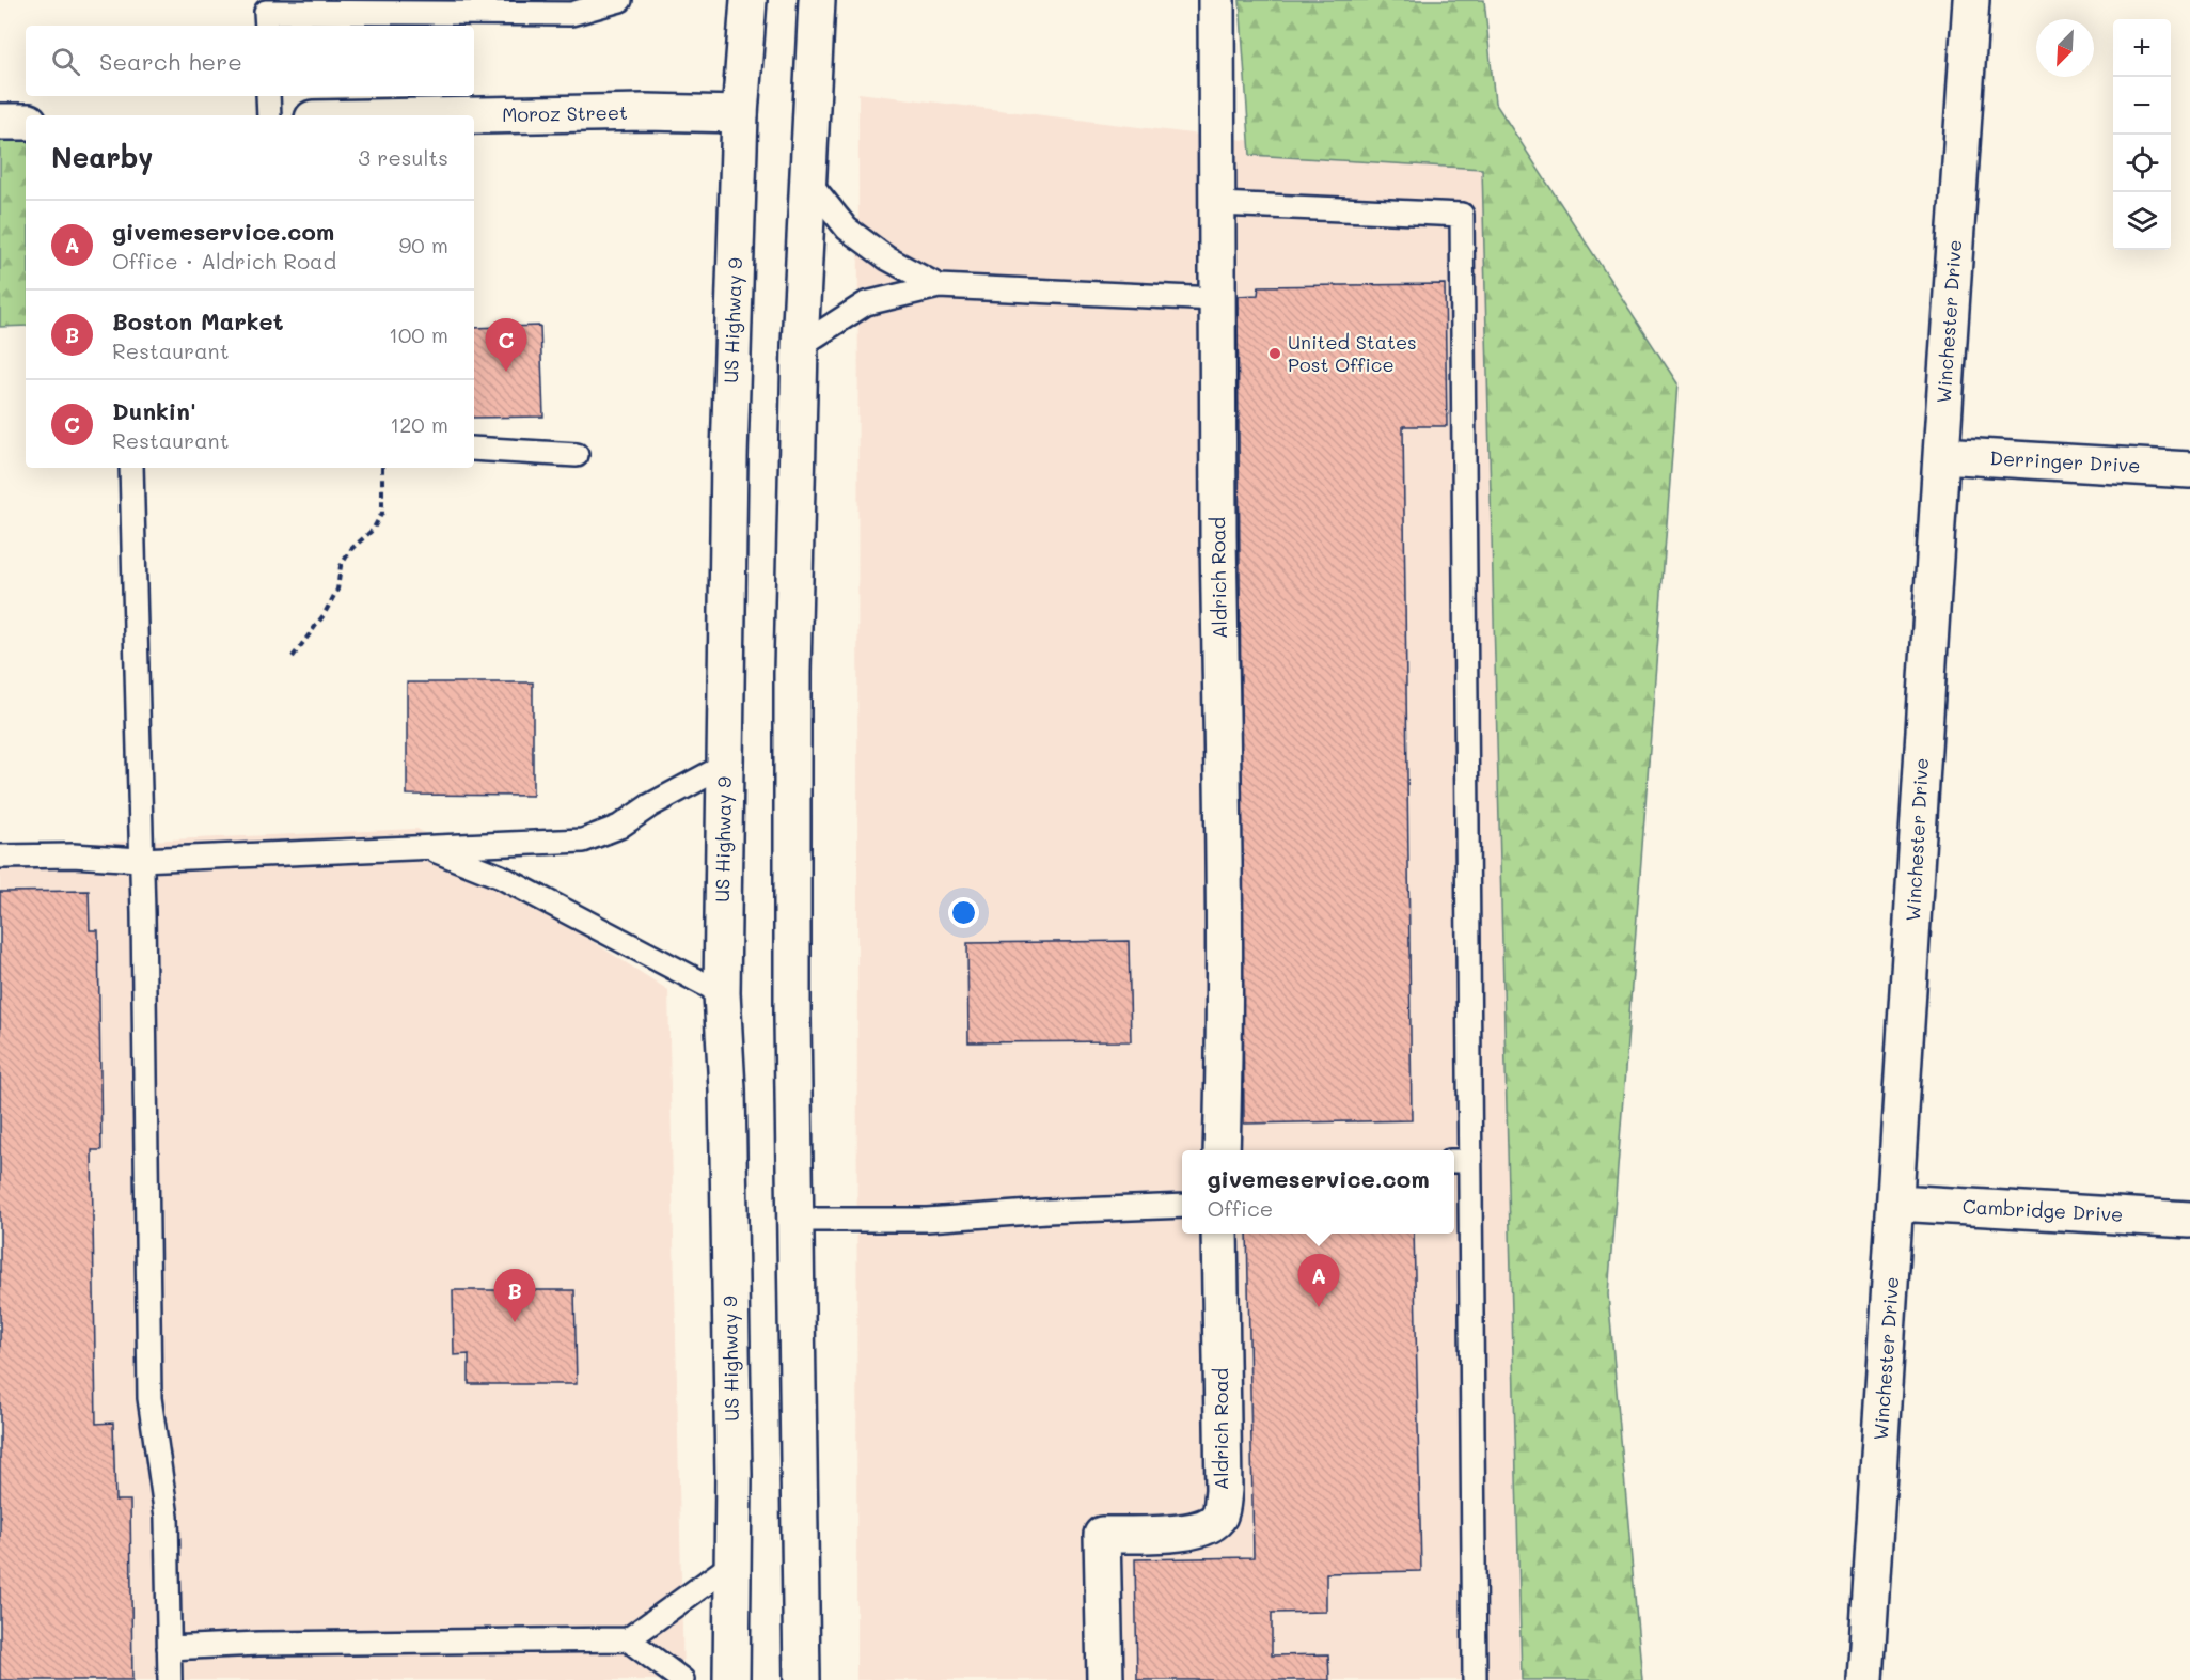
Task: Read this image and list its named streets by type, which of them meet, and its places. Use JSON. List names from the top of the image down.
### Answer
{
  "streets": {
    "main road": [
      "Moroz Street",
      "US Highway 9",
      "Winchester Drive",
      "Derringer Drive",
      "Aldrich Road",
      "Cambridge Drive"
    ]
  },
  "crossings": [
    ["Moroz Street", "US Highway 9"],
    ["Winchester Drive", "Derringer Drive"],
    ["Winchester Drive", "Cambridge Drive"]
  ],
  "places": ["United States Post Office"],
  "north": "bottom left",
  "page": {
    "map_buttons": ["+", "−"],
    "search": "Search here",
    "heading": ["Nearby", "3 results"],
    "list": [
      {
        "mark": "A",
        "name": "givemeservice.com",
        "note": "Office · Aldrich Road",
        "value": "90 m"
      },
      {
        "mark": "B",
        "name": "Boston Market",
        "note": "Restaurant",
        "value": "100 m"
      },
      {
        "mark": "C",
        "name": "Dunkin'",
        "note": "Restaurant",
        "value": "120 m"
      }
    ],
    "pins": ["C", "A", "B"],
    "popup": ["givemeservice.com", "Office"]
  }
}
